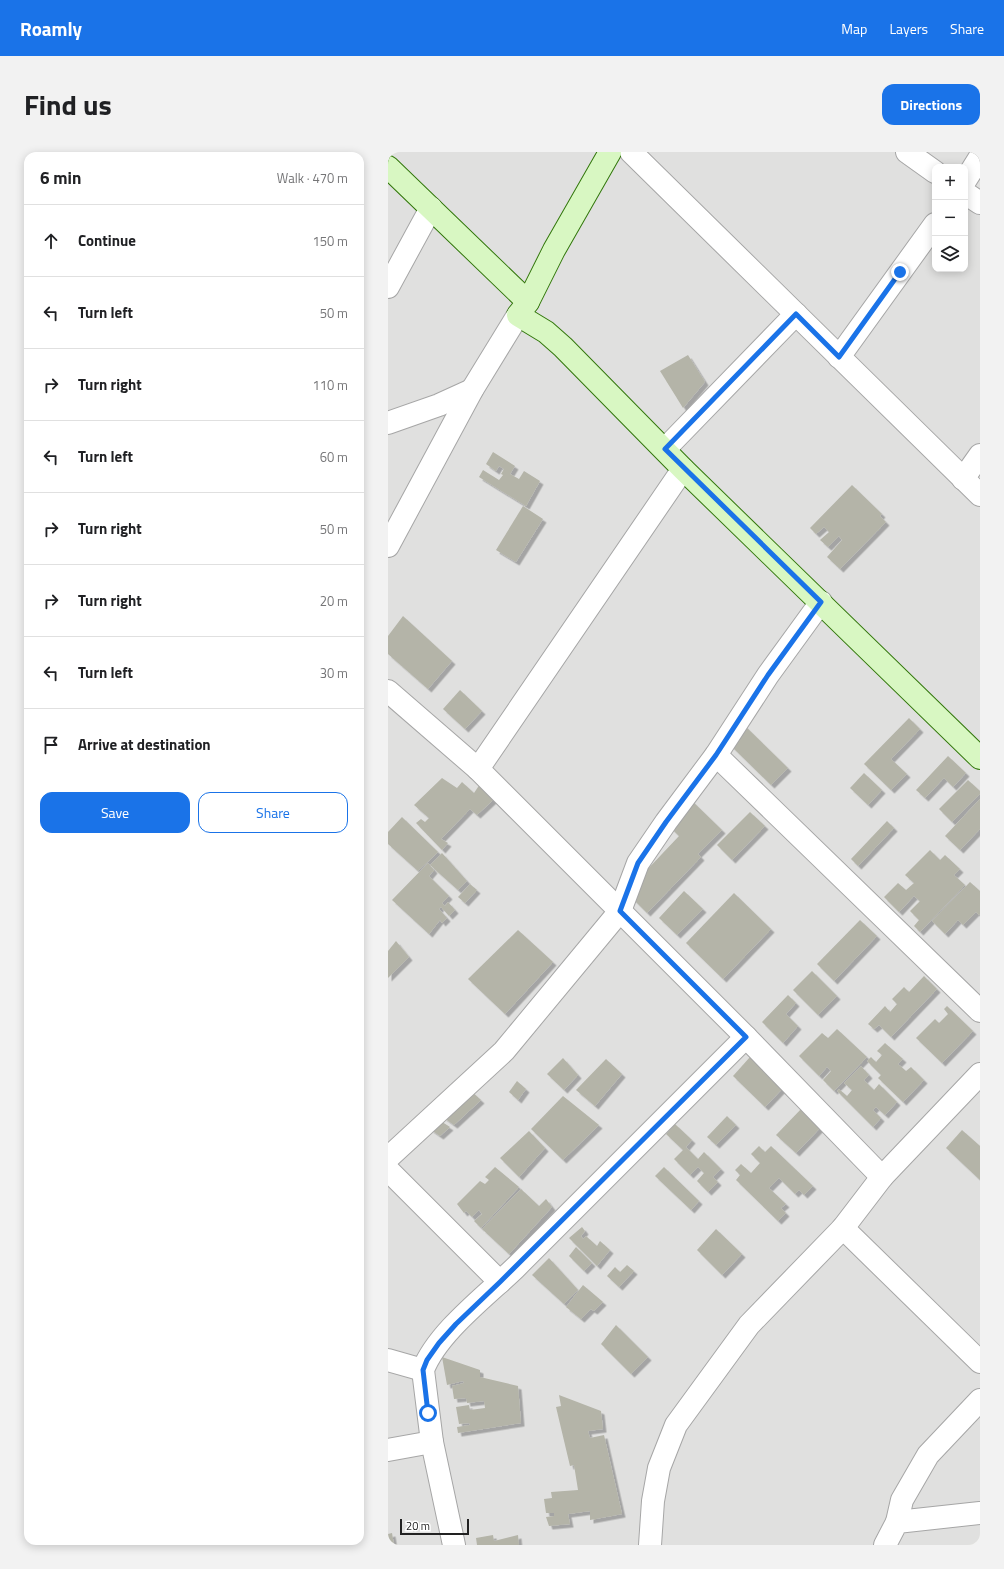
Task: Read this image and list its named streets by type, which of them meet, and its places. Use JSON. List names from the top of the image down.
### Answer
{
  "scale_bar": "20 m",
  "page": {
    "header": "Roamly",
    "nav": ["Map", "Layers", "Share"],
    "title": "Find us",
    "buttons": [
      "Directions",
      ["Save", "Share"]
    ],
    "heading": ["6 min", "Walk · 470 m"],
    "map_buttons": ["+", "−"],
    "list": [
      ["Continue", "150 m"],
      ["Turn left", "50 m"],
      ["Turn right", "110 m"],
      ["Turn left", "60 m"],
      ["Turn right", "50 m"],
      ["Turn right", "20 m"],
      ["Turn left", "30 m"],
      "Arrive at destination"
    ],
    "scale": "20 m"
  }
}
